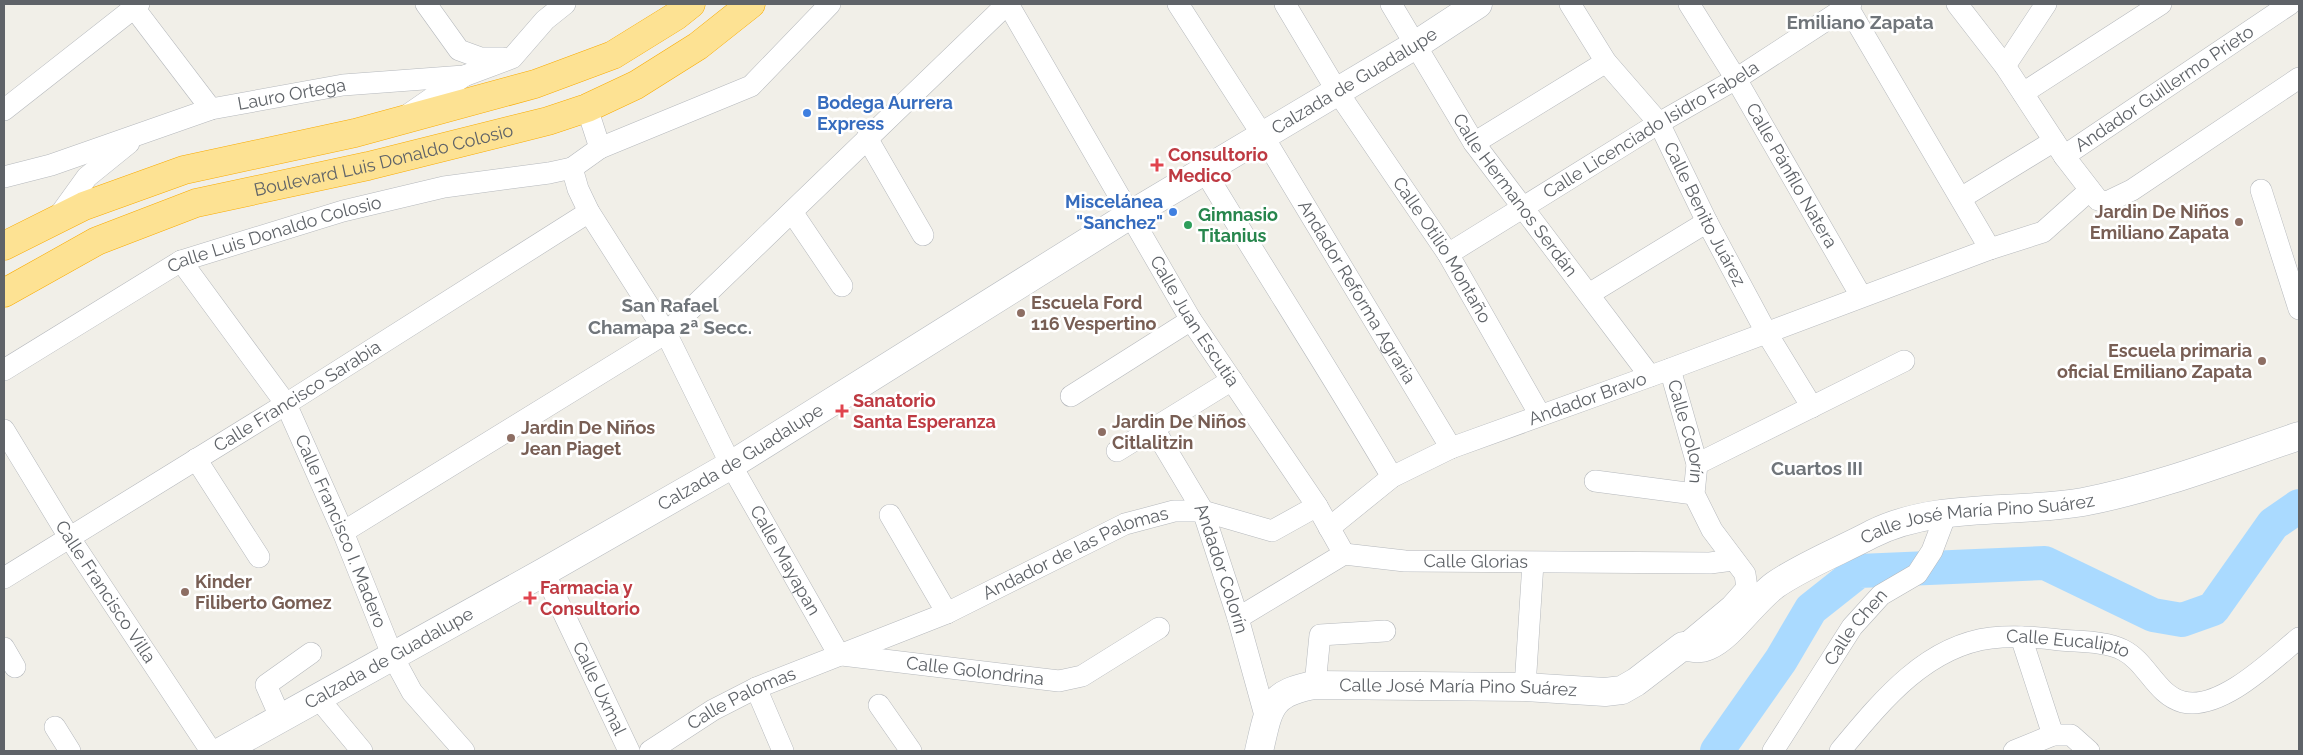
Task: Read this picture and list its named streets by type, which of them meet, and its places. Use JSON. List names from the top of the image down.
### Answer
{
  "streets": {
    "highway": ["Boulevard Luis Donaldo Colosio"],
    "street": [
      "Calzada de Guadalupe",
      "Andador Guillermo Prieto",
      "Lauro Ortega",
      "Calle Licenciado Isidro Fabela",
      "Calle Pánfilo Natera",
      "Calle Hermanos Serdán",
      "Calle Benito Juárez",
      "Calle Luis Donaldo Colosio",
      "Calle Otilio Montaño",
      "Andador Reforma Agraria",
      "Calle Juan Escutia",
      "Calle Francisco Sarabia",
      "Andador Bravo",
      "Calle Colorín",
      "Calle José María Pino Suárez",
      "Calle Francisco I. Madero",
      "Andador de las Palomas",
      "Calle Mayapan",
      "Calle Glorias",
      "Andador Colorín",
      "Calle Francisco Villa",
      "Calle Chen",
      "Calle Eucalipto",
      "Calle Golondrina",
      "Calle Uxmal",
      "Calle Palomas"
    ]
  },
  "crossings": [
    ["Calzada de Guadalupe", "Calle Hermanos Serdán"],
    ["Calzada de Guadalupe", "Calle Otilio Montaño"],
    ["Calzada de Guadalupe", "Andador Reforma Agraria"],
    ["Calzada de Guadalupe", "Calle Juan Escutia"],
    ["Calzada de Guadalupe", "Calle Francisco I. Madero"],
    ["Calzada de Guadalupe", "Calle Mayapan"],
    ["Calzada de Guadalupe", "Calle Uxmal"],
    ["Calle Licenciado Isidro Fabela", "Calle Pánfilo Natera"],
    ["Calle Licenciado Isidro Fabela", "Calle Hermanos Serdán"],
    ["Calle Licenciado Isidro Fabela", "Calle Benito Juárez"],
    ["Calle Licenciado Isidro Fabela", "Calle Otilio Montaño"],
    ["Calle Pánfilo Natera", "Andador Bravo"],
    ["Calle Hermanos Serdán", "Andador Bravo"],
    ["Calle Hermanos Serdán", "Calle Colorín"],
    ["Calle Benito Juárez", "Andador Bravo"],
    ["Calle Luis Donaldo Colosio", "Calle Francisco I. Madero"],
    ["Calle Luis Donaldo Colosio", "Calle Mayapan"],
    ["Calle Otilio Montaño", "Andador Bravo"],
    ["Andador Reforma Agraria", "Andador Bravo"],
    ["Calle Juan Escutia", "Andador Bravo"],
    ["Calle Juan Escutia", "Andador de las Palomas"],
    ["Calle Juan Escutia", "Calle Glorias"],
    ["Calle Francisco Sarabia", "Calle Francisco I. Madero"],
    ["Calle Francisco Sarabia", "Calle Mayapan"],
    ["Calle Francisco Sarabia", "Calle Francisco Villa"],
    ["Andador Bravo", "Calle Colorín"],
    ["Calle Colorín", "Calle José María Pino Suárez"],
    ["Calle Colorín", "Calle Glorias"],
    ["Calle José María Pino Suárez", "Andador Colorín"],
    ["Calle José María Pino Suárez", "Calle Chen"],
    ["Andador de las Palomas", "Calle Mayapan"],
    ["Andador de las Palomas", "Andador Colorín"],
    ["Andador de las Palomas", "Calle Golondrina"],
    ["Andador de las Palomas", "Calle Palomas"],
    ["Calle Mayapan", "Calle Golondrina"],
    ["Calle Mayapan", "Calle Palomas"],
    ["Calle Golondrina", "Calle Palomas"]
  ],
  "districts": ["Emiliano Zapata", "San Rafael Chamapa 2ª Secc.", "Cuartos III"],
  "places": {
    "other": [
      "Bodega Aurrera Express",
      "Miscelánea \"Sanchez\"",
      "Jardin De Niños Emiliano Zapata",
      "Gimnasio Titanius",
      "Escuela Ford 116 Vespertino",
      "Escuela primaria oficial Emiliano Zapata",
      "Jardin De Niños Citlalitzin",
      "Jardin De Niños Jean Piaget",
      "Kinder Filiberto Gomez"
    ],
    "health": ["Consultorio Medico", "Sanatorio Santa Esperanza", "Farmacia y Consultorio"]
  }
}
